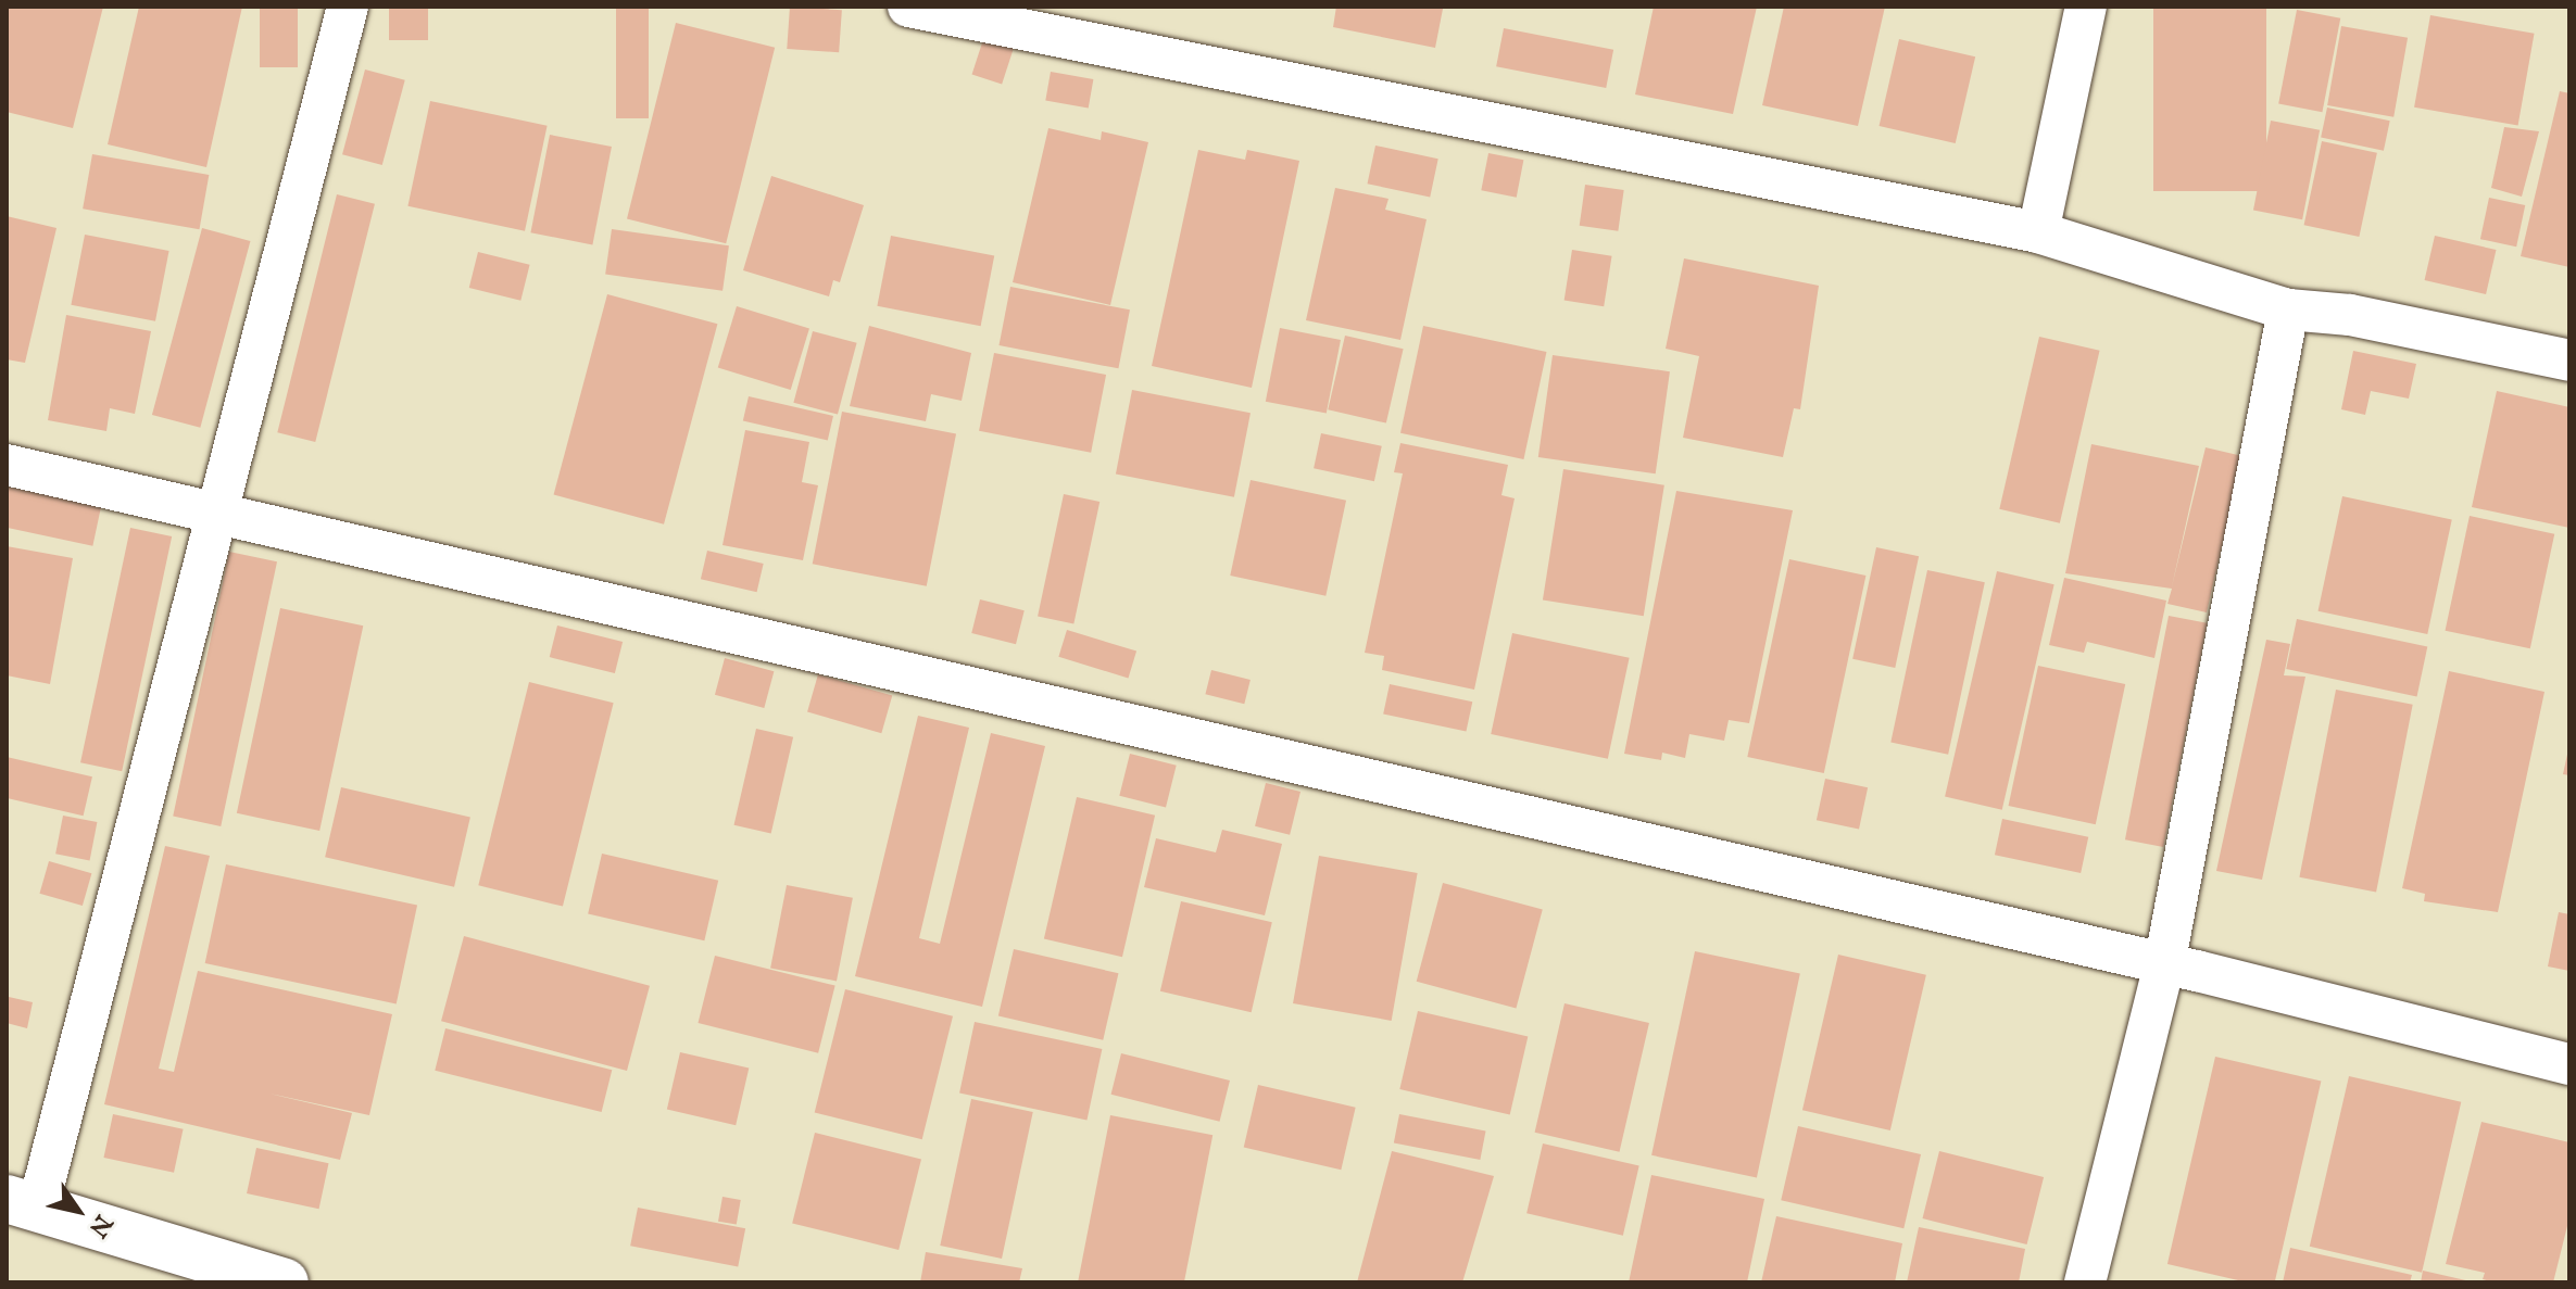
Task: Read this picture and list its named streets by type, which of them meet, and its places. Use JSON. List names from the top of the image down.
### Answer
{
  "north": "bottom right"
}
